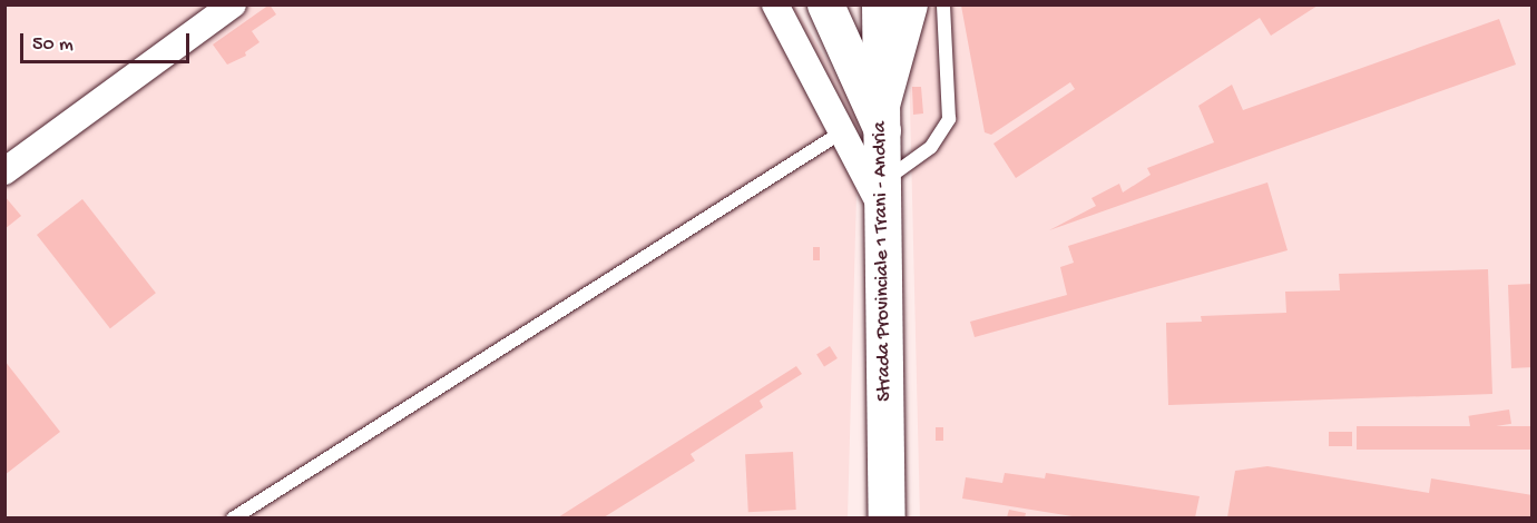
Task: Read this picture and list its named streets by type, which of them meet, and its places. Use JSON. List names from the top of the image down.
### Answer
{
  "streets": {
    "main road": ["Strada Provinciale 1 Trani - Andria"]
  },
  "scale_bar": "50 m"
}
